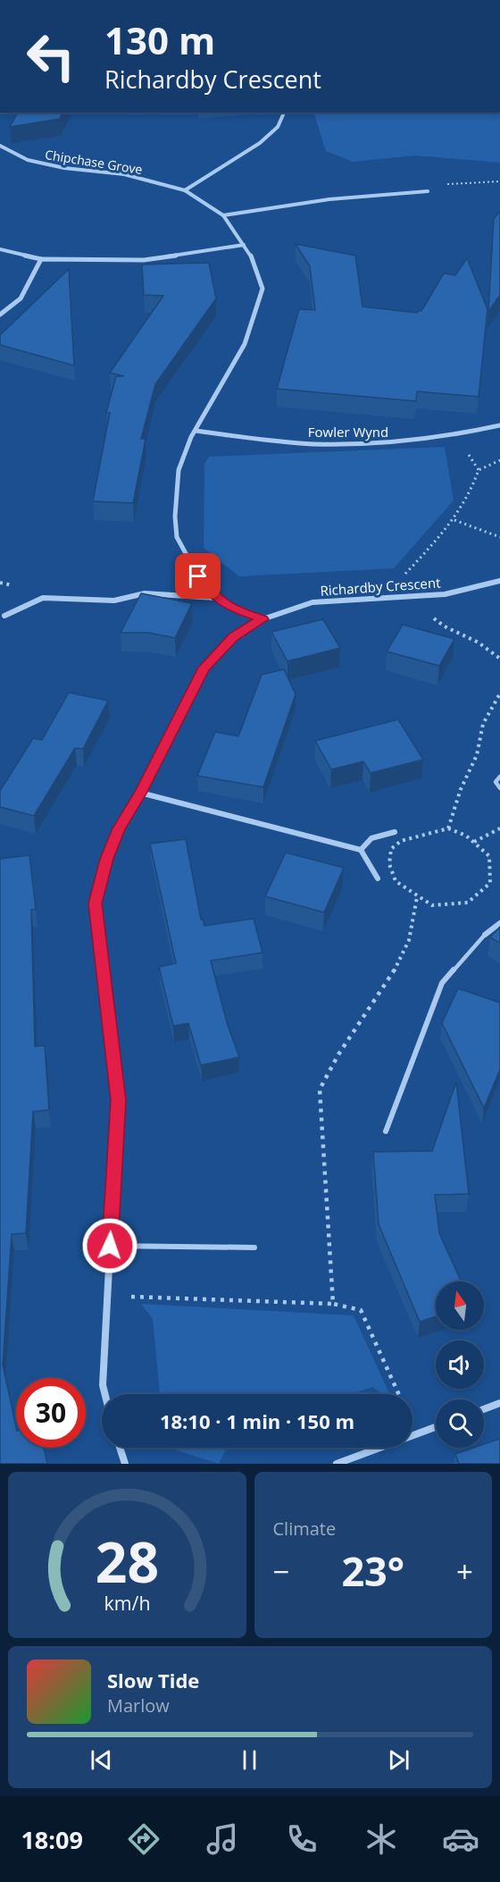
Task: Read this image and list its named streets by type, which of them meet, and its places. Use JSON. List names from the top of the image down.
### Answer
{
  "streets": {
    "street": ["Chipchase Grove", "Fowler Wynd", "Richardby Crescent"]
  },
  "north": "top",
  "page": {
    "turn": ["130 m", "Richardby Crescent"],
    "limit": "30",
    "trip": "18:10 · 1 min · 150 m",
    "tile": "Climate",
    "heat": ["−", "23°", "+"],
    "song": ["Slow Tide", "Marlow"],
    "tabs": "18:09",
    "gauge": ["28", "km/h"]
  }
}
